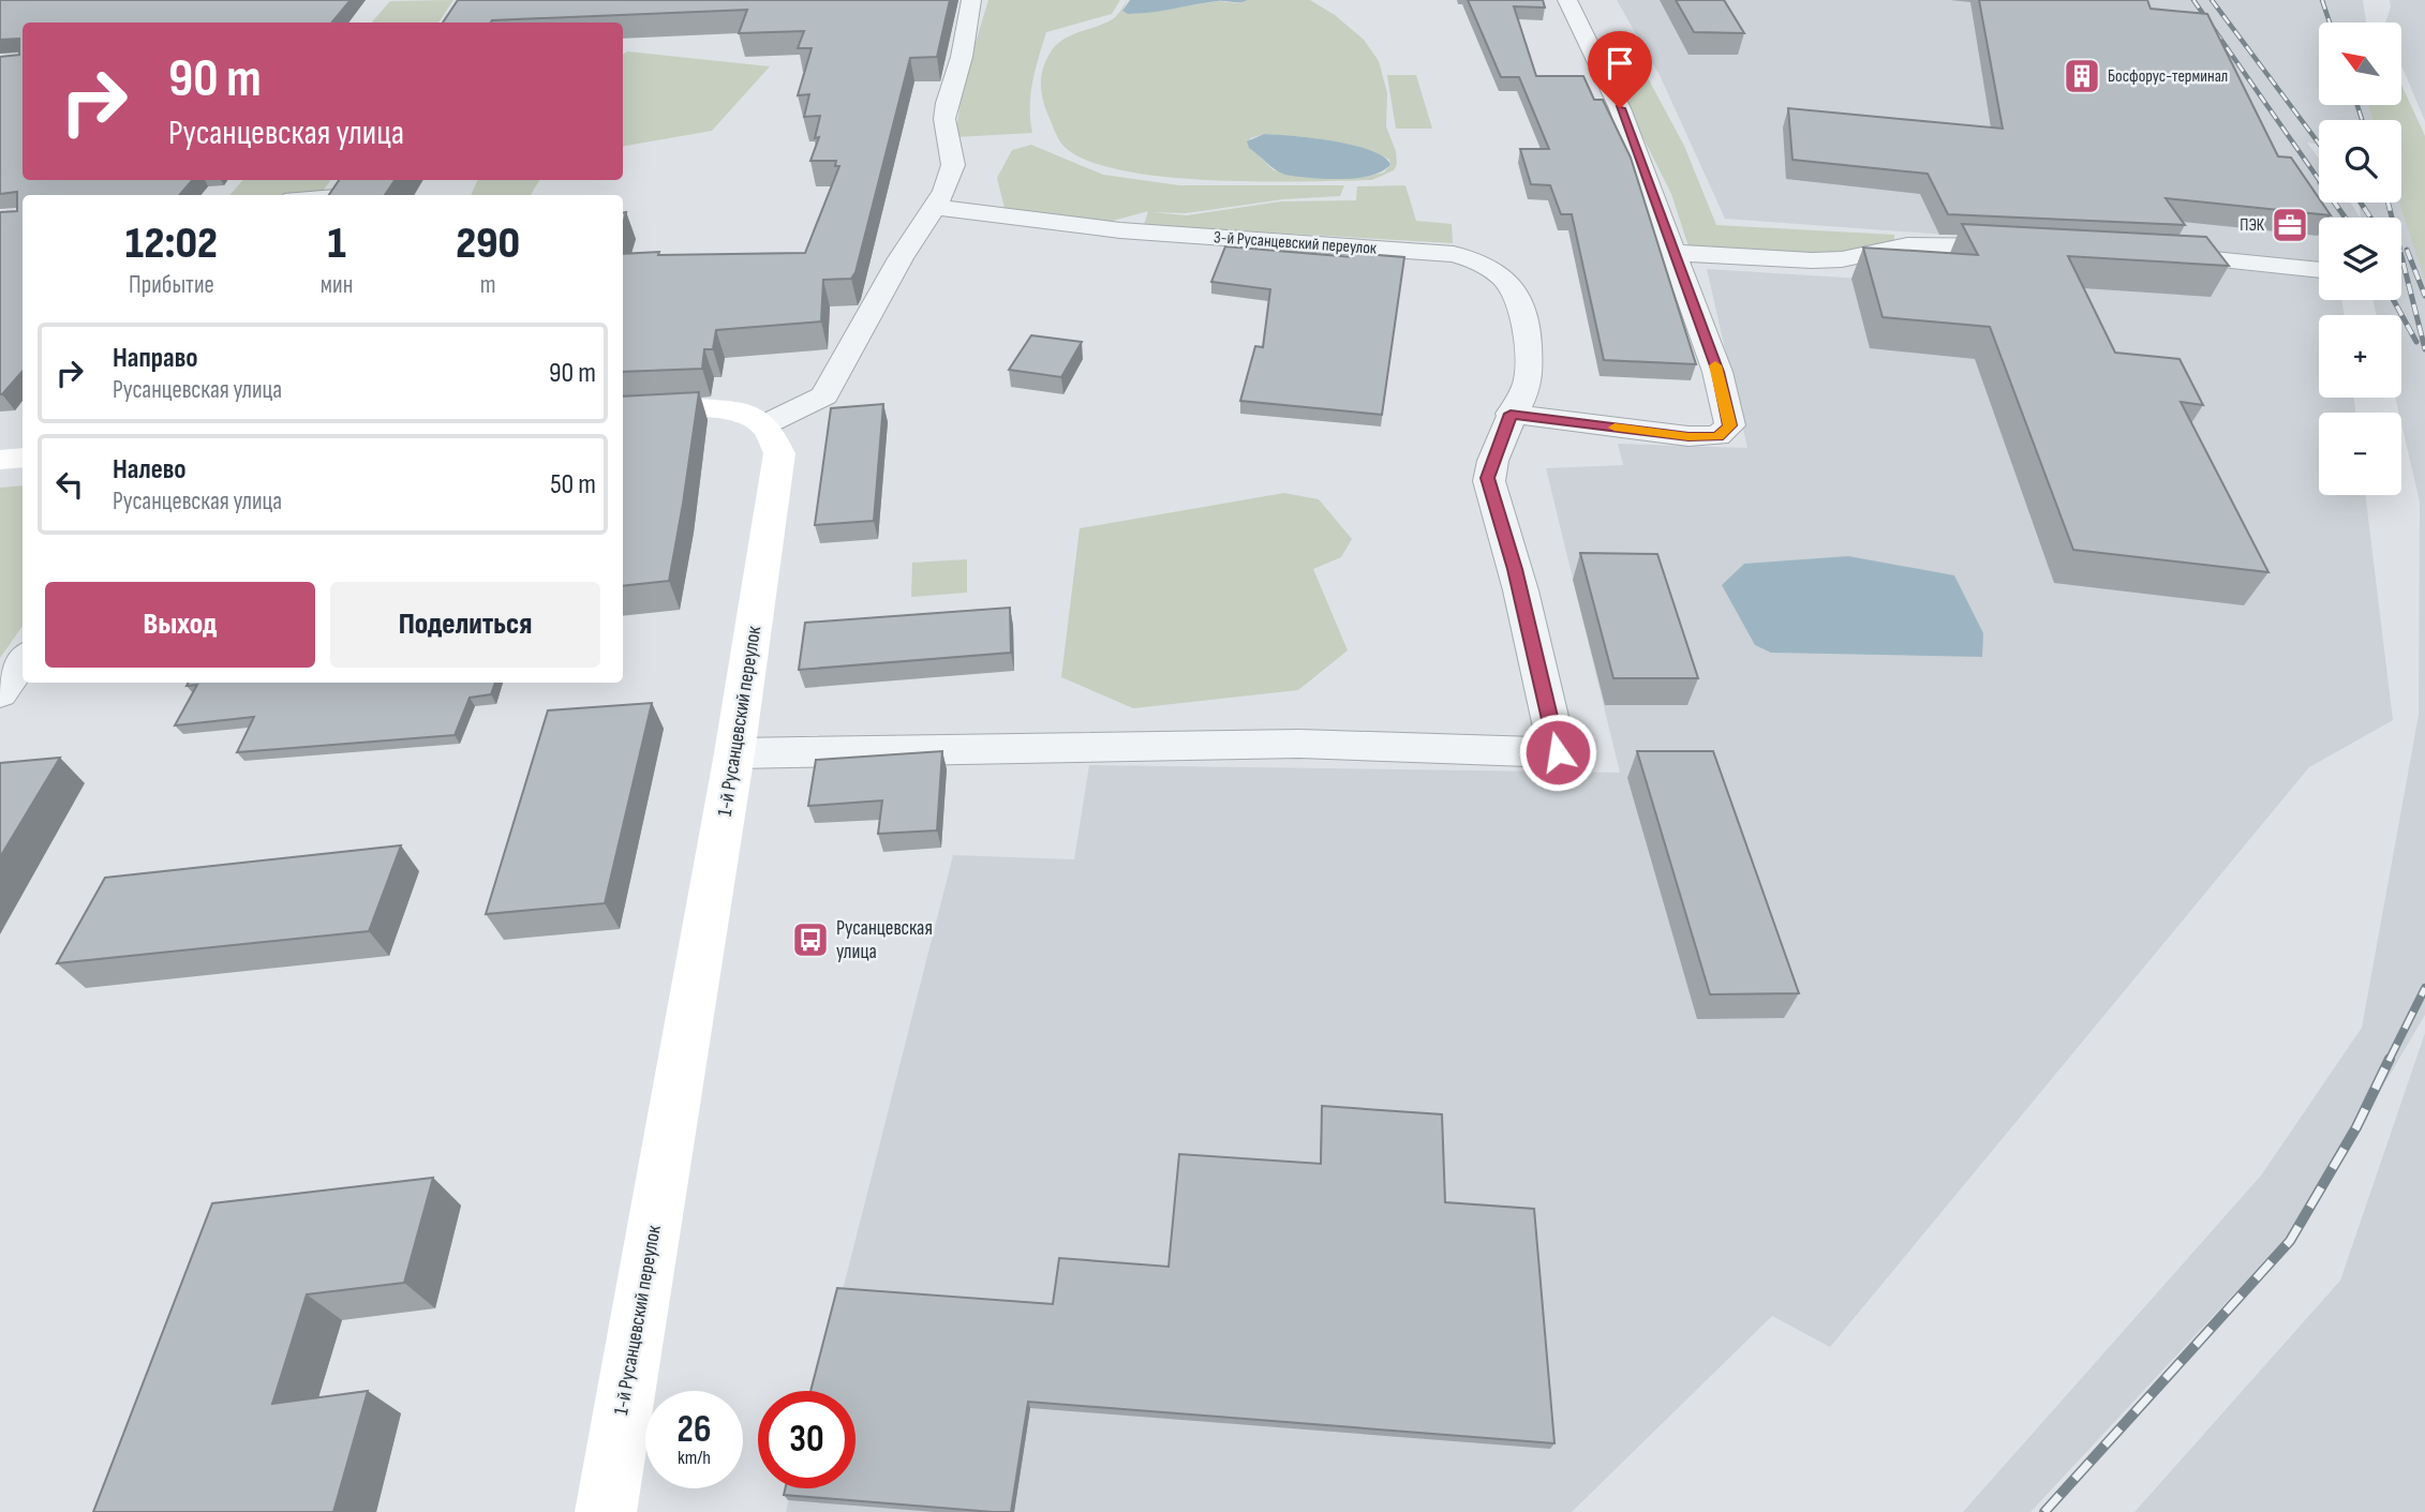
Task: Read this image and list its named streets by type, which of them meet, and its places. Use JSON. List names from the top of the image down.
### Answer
{
  "streets": {
    "street": ["3-й Русанцевский переулок", "1-й Русанцевский переулок"]
  },
  "crossings": [
    ["3-й Русанцевский переулок", "1-й Русанцевский переулок"]
  ],
  "places": {
    "building": ["Босфорус-терминал"],
    "office": ["ПЭК"],
    "bus stop": ["Русанцевская улица"]
  },
  "north": "top left",
  "page": {
    "map_buttons": ["+", "−"],
    "turn": ["90 m", "Русанцевская улица"],
    "eta": [
      "12:02",
      "Прибытие",
      "1",
      "мин",
      "290",
      "m"
    ],
    "list": [
      {
        "name": "Направо",
        "note": "Русанцевская улица",
        "value": "90 m"
      },
      {
        "name": "Налево",
        "note": "Русанцевская улица",
        "value": "50 m"
      }
    ],
    "buttons": ["Выход", "Поделиться"],
    "speed": "26 km/h",
    "limit": "30"
  }
}
